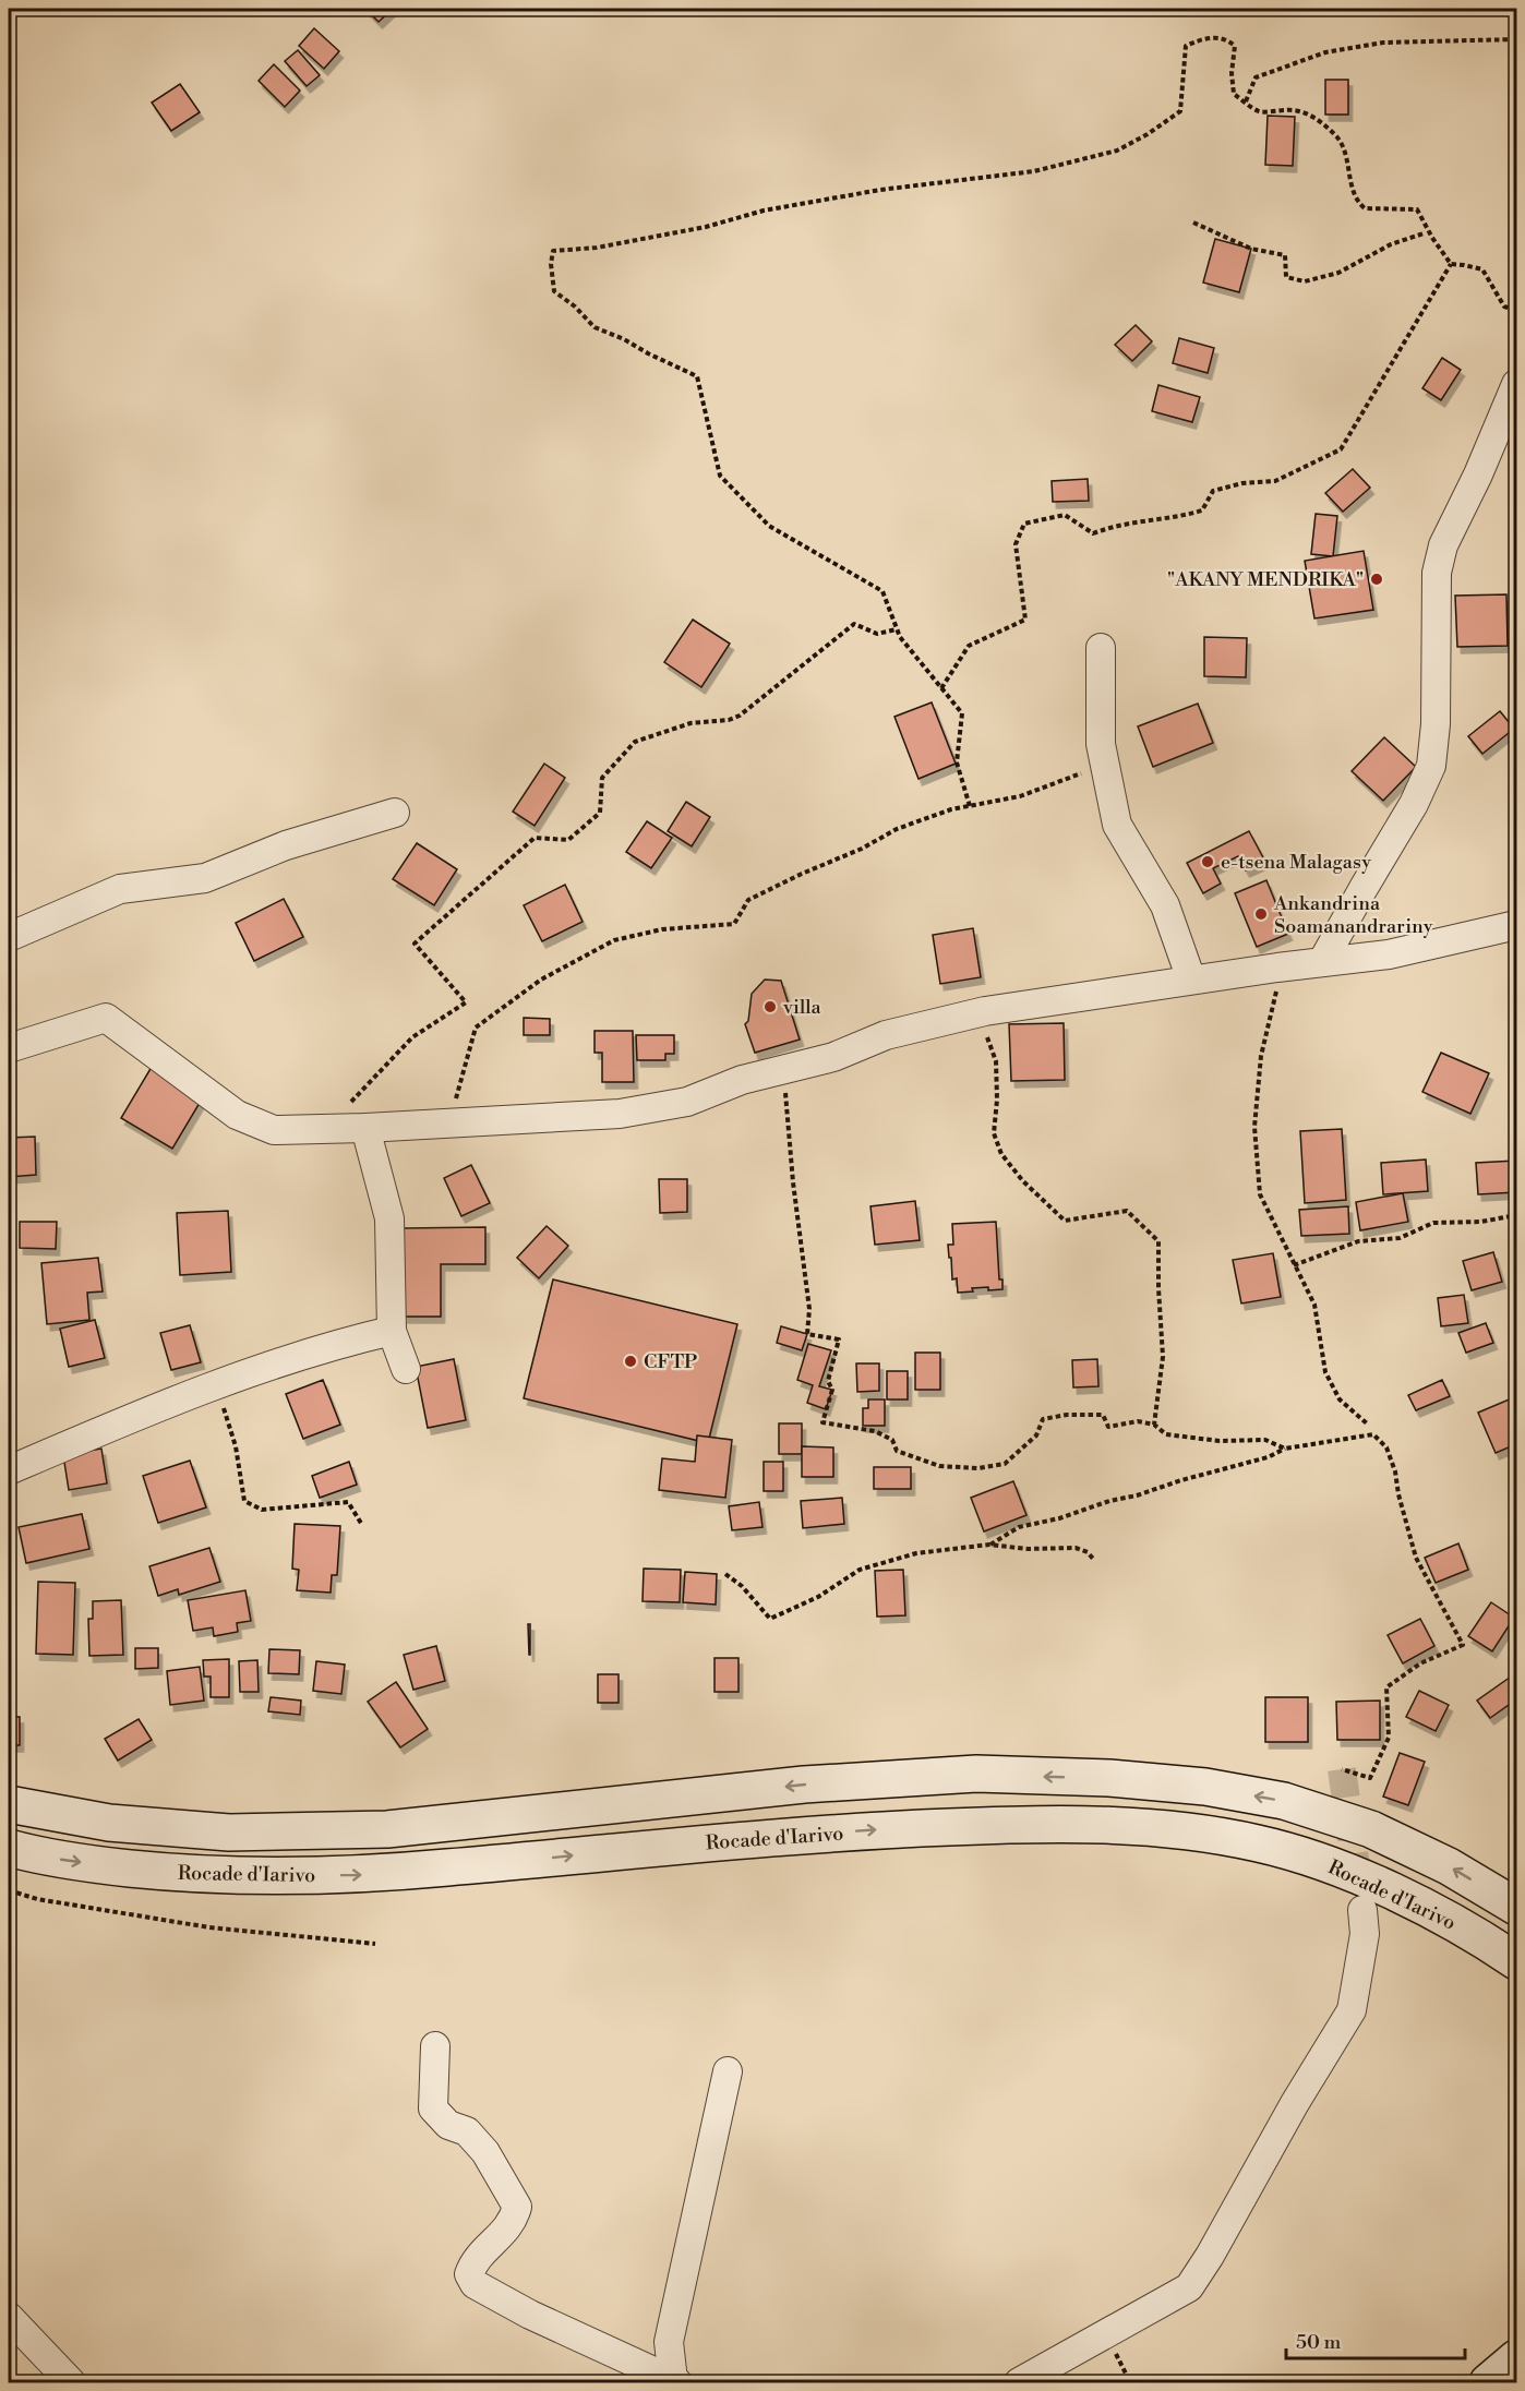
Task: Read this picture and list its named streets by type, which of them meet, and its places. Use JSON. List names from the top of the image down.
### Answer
{
  "streets": {
    "main road": ["Rocade d'Iarivo"]
  },
  "places": [
    "\"AKANY MENDRIKA\"",
    "e-tsena Malagasy",
    "Ankandrina Soamanandrariny",
    "villa",
    "CFTP"
  ],
  "scale_bar": "50 m"
}
